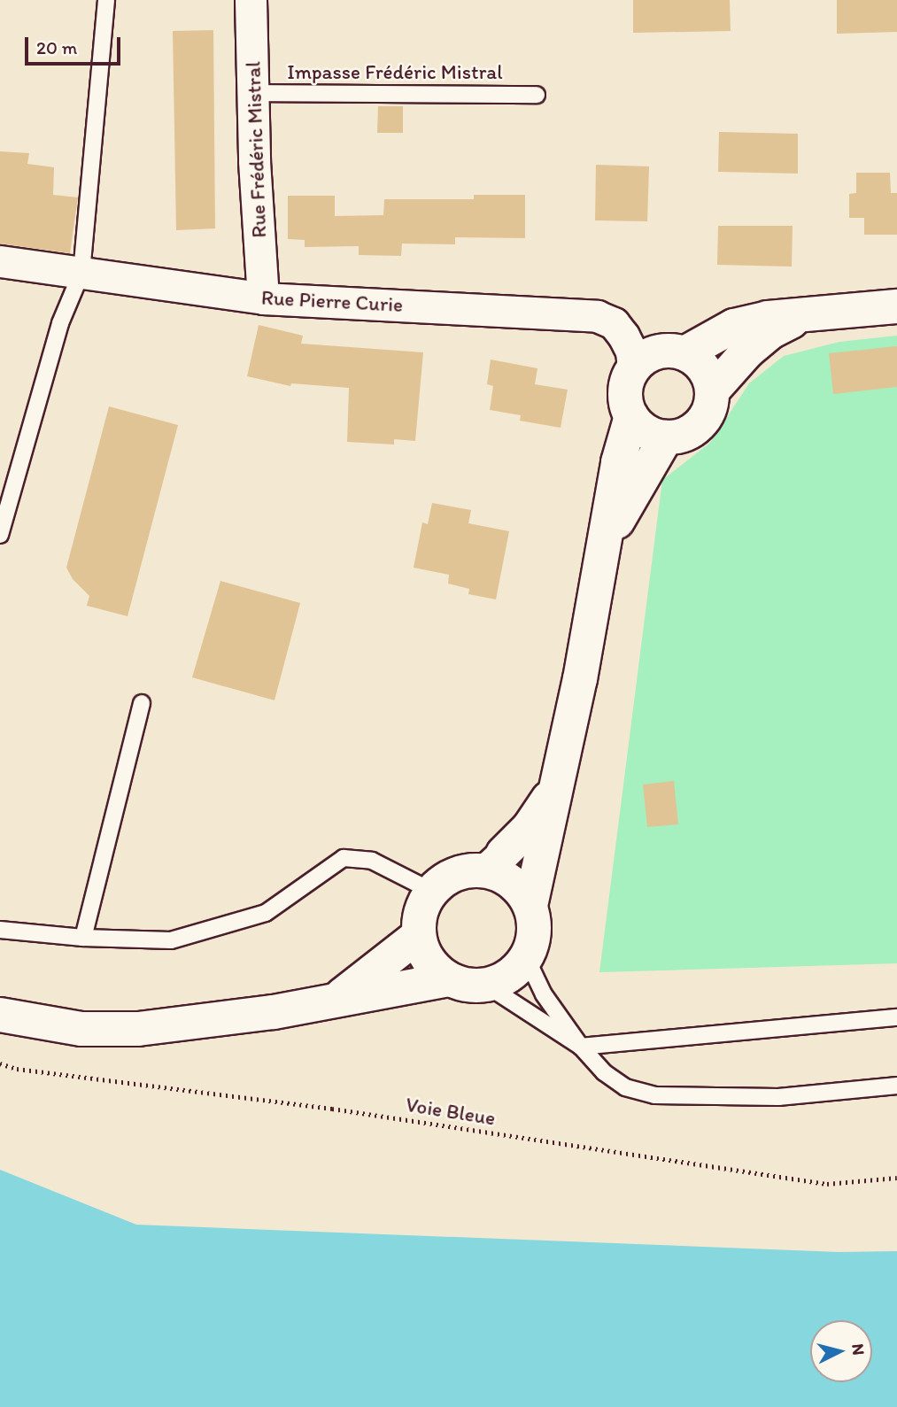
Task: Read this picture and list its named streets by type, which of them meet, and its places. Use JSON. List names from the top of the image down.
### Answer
{
  "streets": {
    "street": ["Rue Frédéric Mistral", "Rue Pierre Curie"],
    "lane": ["Impasse Frédéric Mistral"],
    "path": ["Voie Bleue"]
  },
  "crossings": [
    ["Impasse Frédéric Mistral", "Rue Frédéric Mistral"],
    ["Rue Frédéric Mistral", "Rue Pierre Curie"]
  ],
  "scale_bar": "20 m",
  "north": "right"
}
